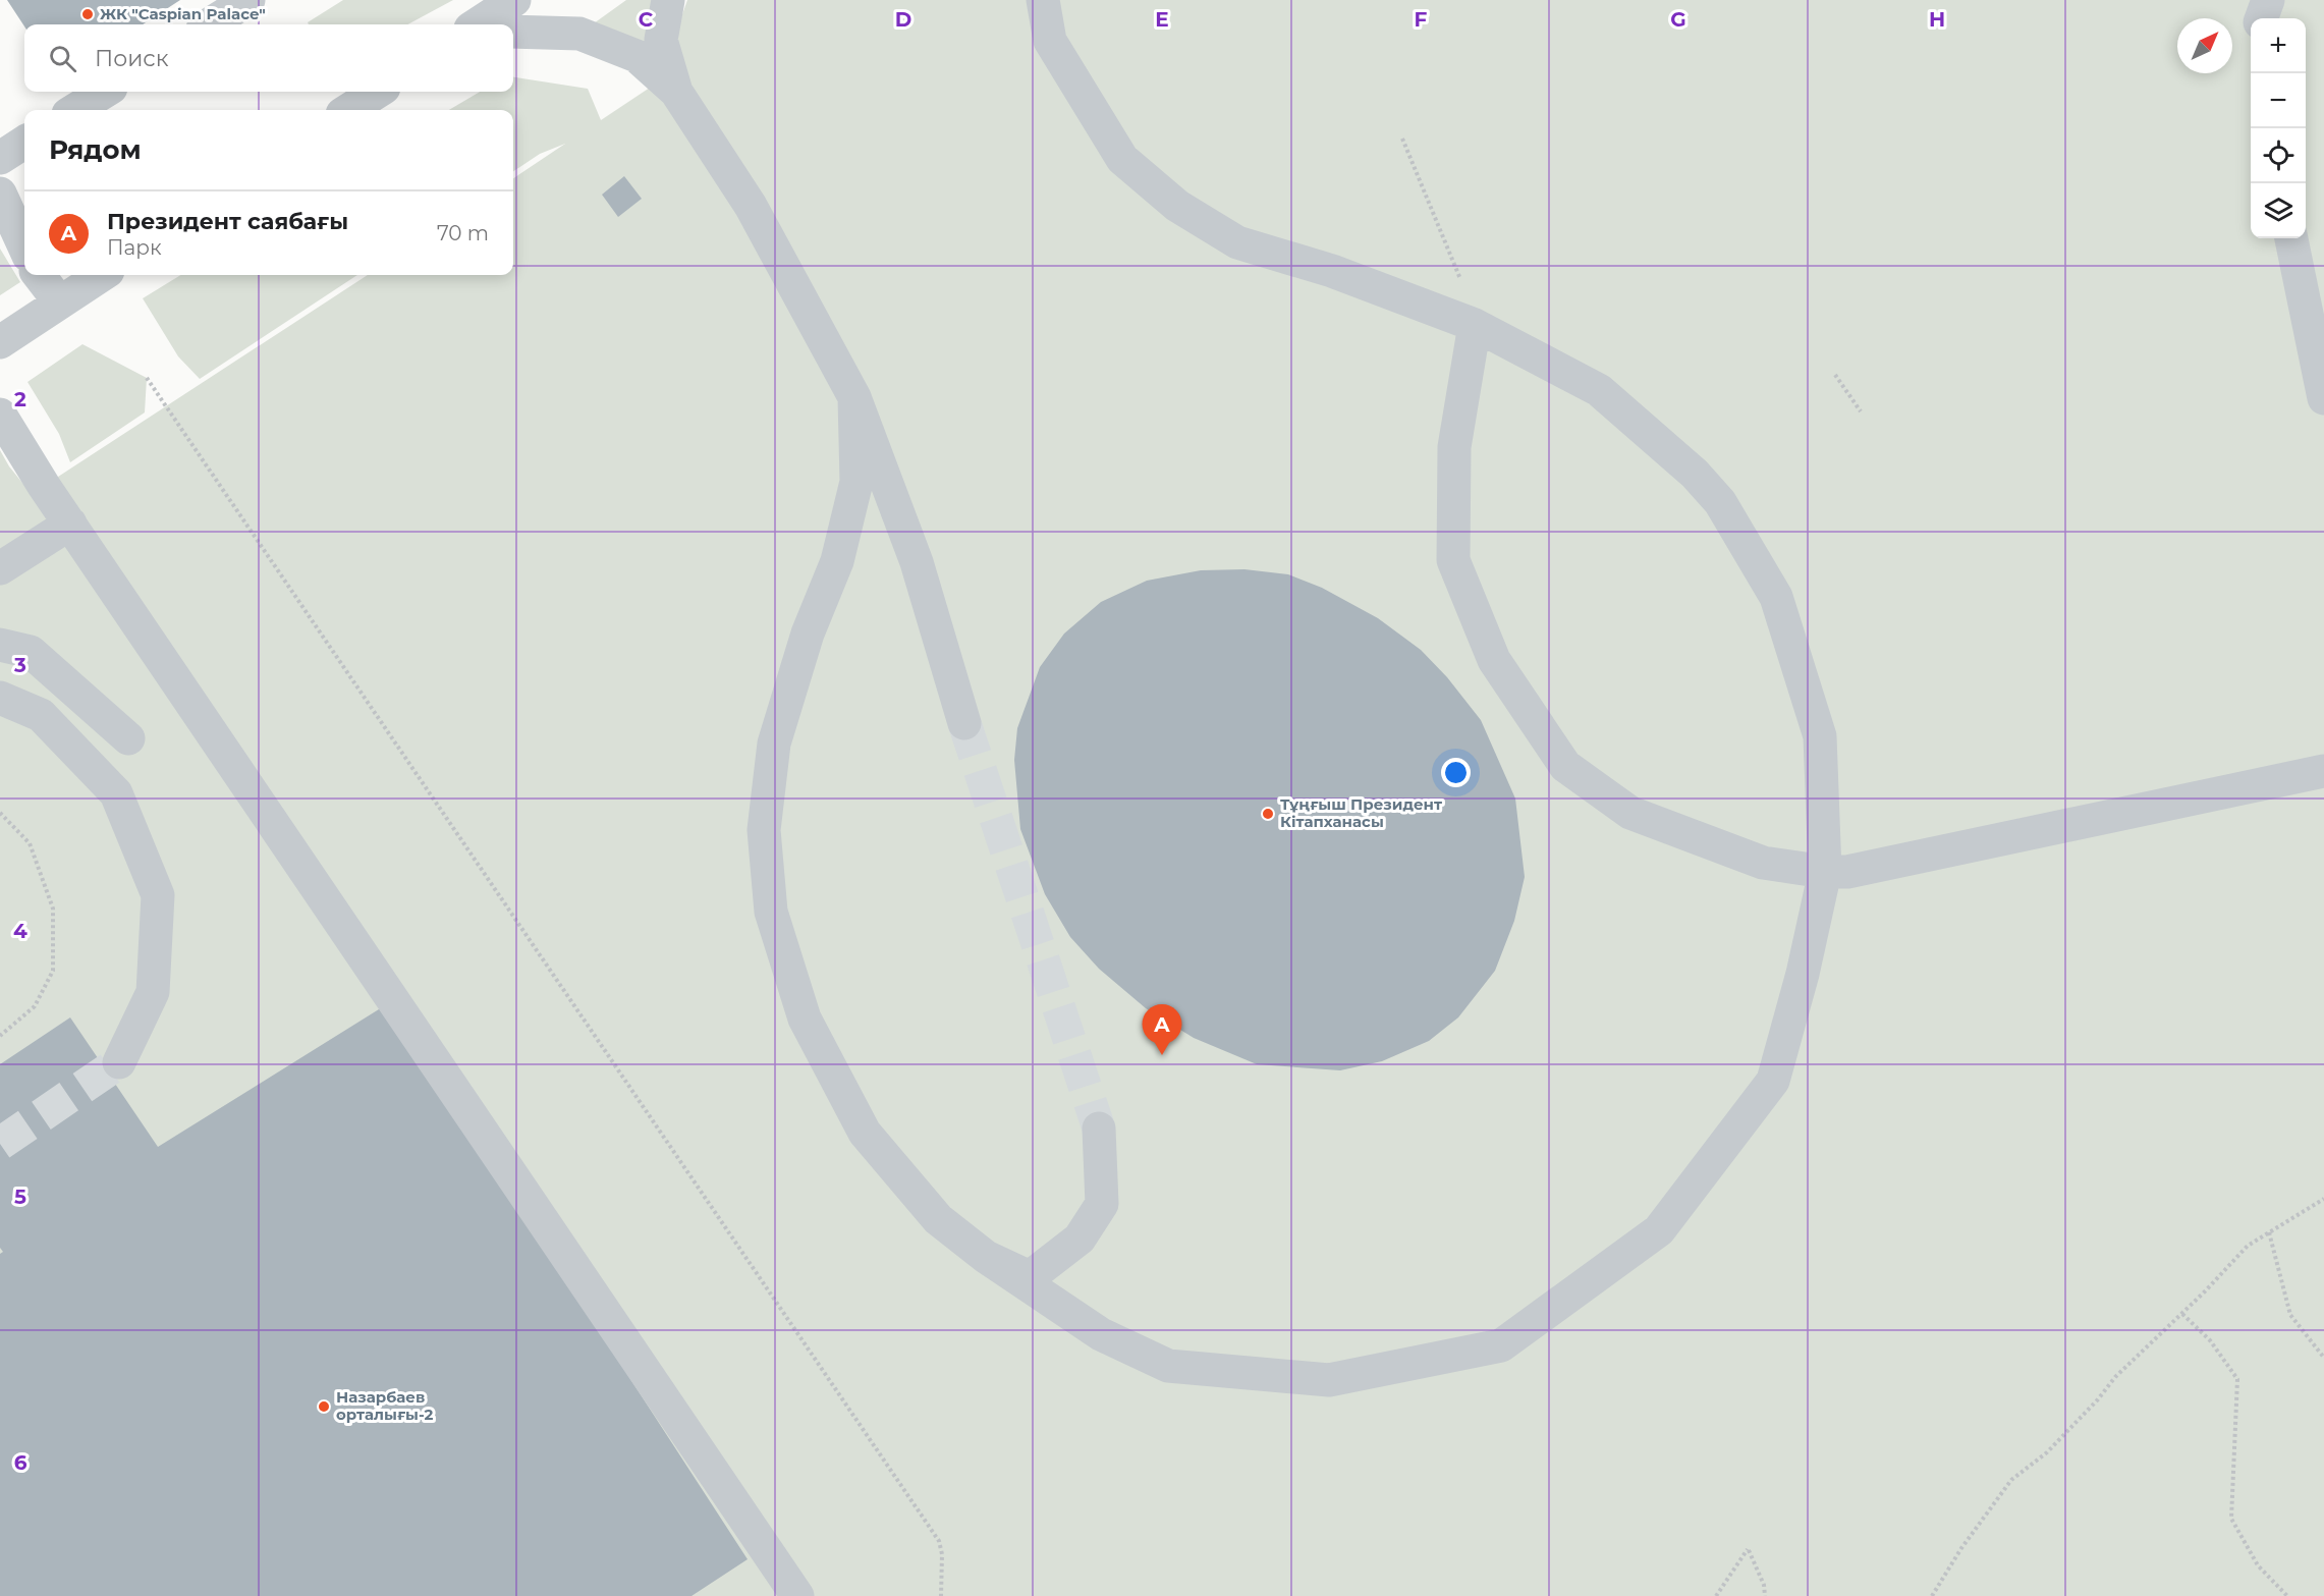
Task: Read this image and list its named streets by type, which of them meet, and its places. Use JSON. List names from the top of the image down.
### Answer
{
  "places": ["ЖК \"Caspian Palace\"", "Тұңғыш Президент Кітапханасы", "Назарбаев орталығы-2"],
  "north": "top right",
  "page": {
    "map_buttons": ["+", "−"],
    "search": "Поиск",
    "heading": "Рядом",
    "list": [
      {
        "mark": "A",
        "name": "Президент саябағы",
        "note": "Парк",
        "value": "70 m"
      }
    ],
    "pins": "A"
  },
  "grid": {
    "columns": [
      "C",
      "D",
      "E",
      "F",
      "G",
      "H"
    ],
    "rows": [
      "2",
      "3",
      "4",
      "5",
      "6"
    ]
  }
}
